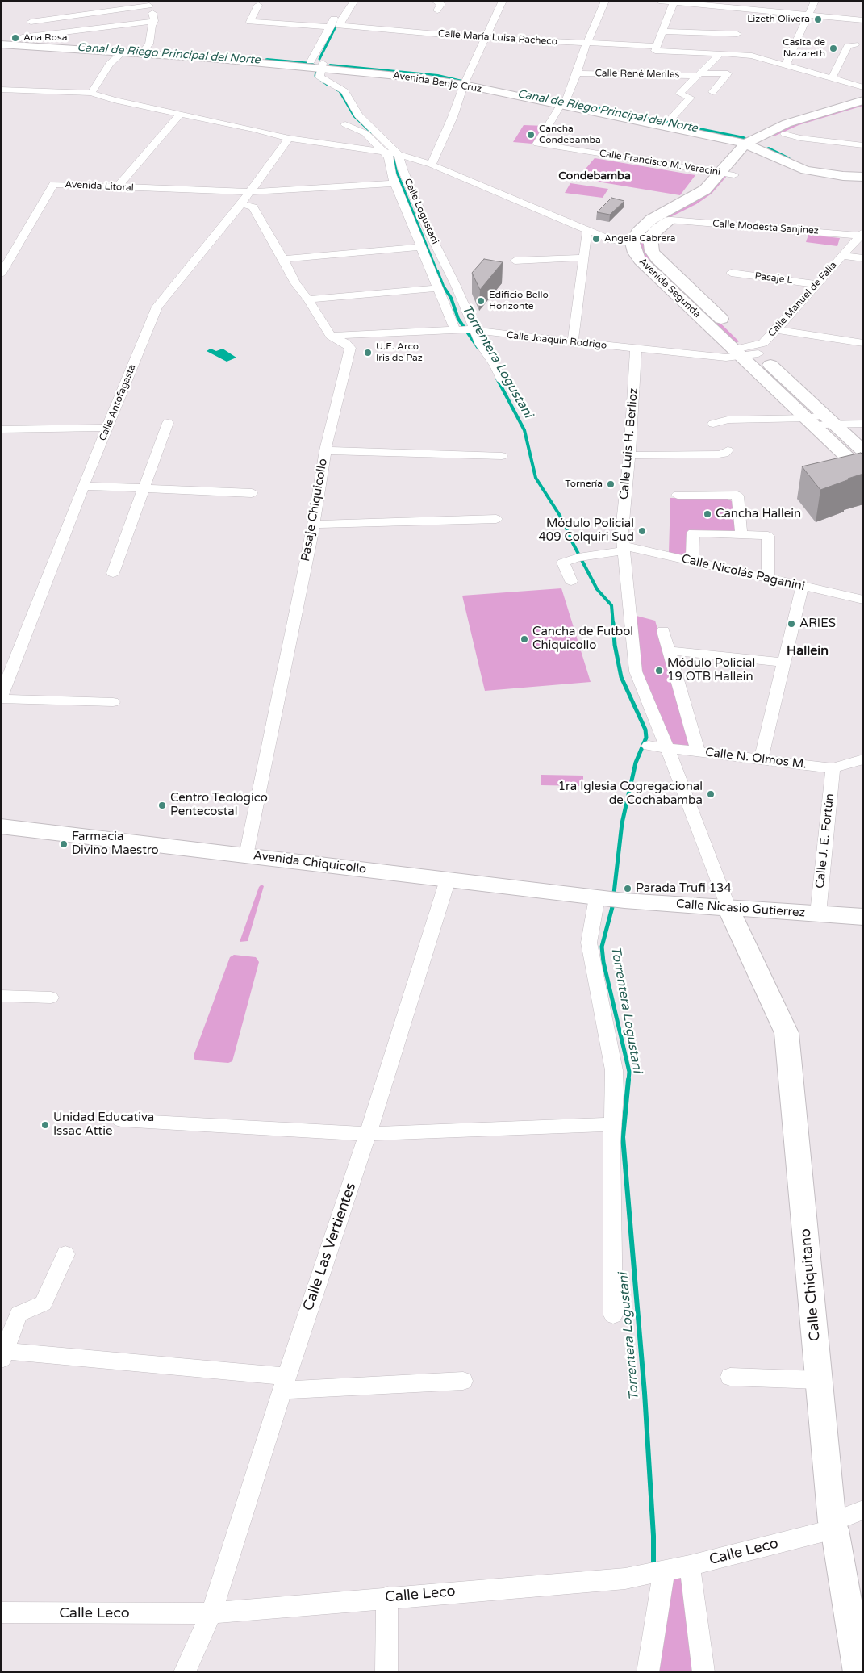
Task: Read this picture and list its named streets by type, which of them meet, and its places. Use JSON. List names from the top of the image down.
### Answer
{
  "streets": {
    "main road": [
      "Avenida Benjo Cruz",
      "Avenida Segunda",
      "Avenida Chiquicollo",
      "Calle Nicasio Gutierrez",
      "Calle Chiquitano"
    ],
    "street": [
      "Calle María Luisa Pacheco",
      "Calle René Meriles",
      "Calle Francisco M. Veracini",
      "Avenida Litoral",
      "Calle Logustani",
      "Calle Modesta Sanjinez",
      "Pasaje L",
      "Calle Manuel de Falla",
      "Calle Joaquín Rodrigo",
      "Calle Antofagasta",
      "Calle Luis H. Berlioz",
      "Pasaje Chiquicollo",
      "Calle Nicolás Paganini",
      "Calle N. Olmos M.",
      "Calle J. E. Fortún",
      "Calle Las Vertientes",
      "Calle Leco"
    ]
  },
  "crossings": [
    ["Avenida Benjo Cruz", "Calle Francisco M. Veracini"],
    ["Avenida Benjo Cruz", "Calle Logustani"],
    ["Avenida Benjo Cruz", "Avenida Segunda"],
    ["Calle Francisco M. Veracini", "Avenida Segunda"],
    ["Avenida Litoral", "Calle Antofagasta"],
    ["Calle Logustani", "Calle Joaquín Rodrigo"],
    ["Calle Modesta Sanjinez", "Avenida Segunda"],
    ["Calle Modesta Sanjinez", "Calle Manuel de Falla"],
    ["Pasaje L", "Calle Manuel de Falla"],
    ["Avenida Segunda", "Calle Manuel de Falla"],
    ["Avenida Segunda", "Calle Joaquín Rodrigo"],
    ["Calle Manuel de Falla", "Calle Joaquín Rodrigo"],
    ["Calle Joaquín Rodrigo", "Calle Luis H. Berlioz"],
    ["Calle Joaquín Rodrigo", "Pasaje Chiquicollo"],
    ["Calle Antofagasta", "Pasaje Chiquicollo"],
    ["Calle Luis H. Berlioz", "Calle Nicolás Paganini"],
    ["Calle Luis H. Berlioz", "Calle N. Olmos M."],
    ["Calle Luis H. Berlioz", "Calle Nicasio Gutierrez"],
    ["Calle Luis H. Berlioz", "Calle Chiquitano"],
    ["Pasaje Chiquicollo", "Avenida Chiquicollo"],
    ["Calle N. Olmos M.", "Calle J. E. Fortún"],
    ["Calle J. E. Fortún", "Calle Nicasio Gutierrez"],
    ["Avenida Chiquicollo", "Calle Nicasio Gutierrez"],
    ["Avenida Chiquicollo", "Calle Las Vertientes"],
    ["Calle Nicasio Gutierrez", "Calle Chiquitano"],
    ["Calle Las Vertientes", "Calle Leco"],
    ["Calle Chiquitano", "Calle Leco"]
  ],
  "districts": ["Condebamba", "Hallein"],
  "water": ["Canal de Riego Principal del Norte", "Torrentera Logustani"],
  "places": [
    "Lizeth Olivera",
    "Ana Rosa",
    "Casita de Nazareth",
    "Cancha Condebamba",
    "Angela Cabrera",
    "Edificio Bello Horizonte",
    "U.E. Arco Iris de Paz",
    "Tornería",
    "Cancha Hallein",
    "Módulo Policial 409 Colquiri Sud",
    "ARIES",
    "Cancha de Futbol Chiquicollo",
    "Módulo Policial 19 OTB Hallein",
    "1ra Iglesia Cogregacional de Cochabamba",
    "Centro Teológico Pentecostal",
    "Farmacia Divino Maestro",
    "Parada Trufi 134",
    "Unidad Educativa Issac Attie"
  ]
}
